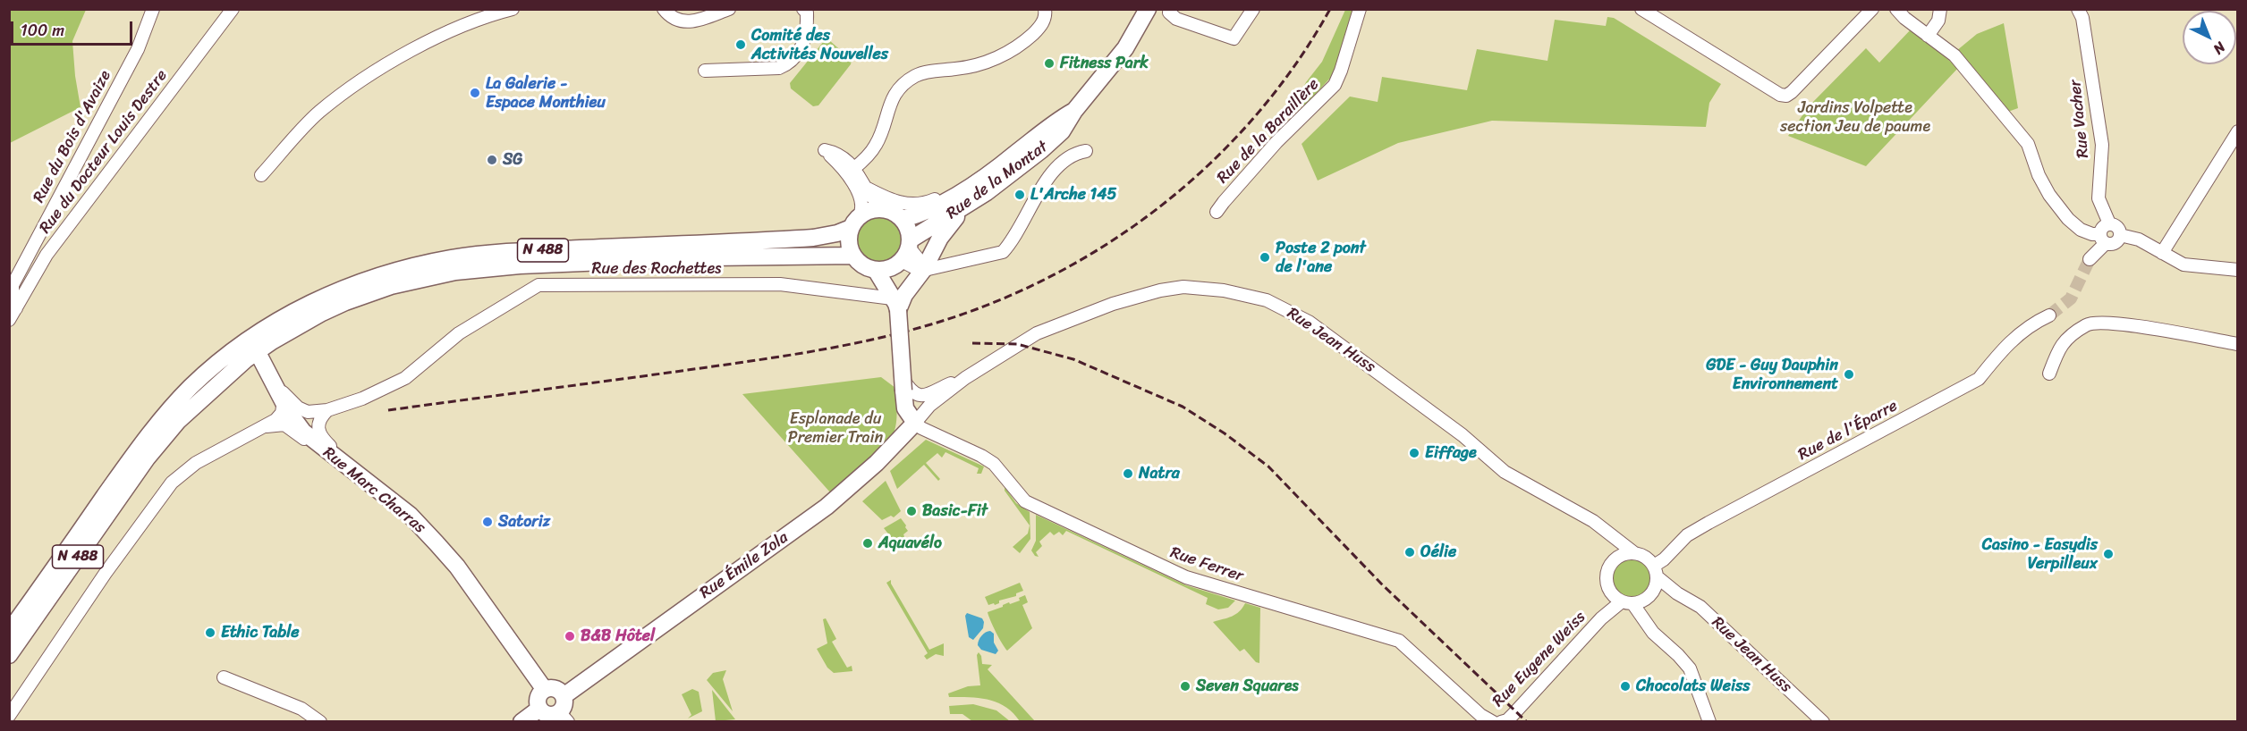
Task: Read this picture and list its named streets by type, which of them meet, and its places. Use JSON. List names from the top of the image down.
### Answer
{
  "streets": {
    "main road": [
      "Rue de la Montat",
      "N 488",
      "Rue Marc Charras",
      "Rue Émile Zola"
    ],
    "street": [
      "Rue Vacher",
      "Rue de la Baraillère",
      "Rue du Bois d'Avaize",
      "Rue du Docteur Louis Destre",
      "Rue des Rochettes",
      "Rue Jean Huss",
      "Rue de l'Éparre",
      "Rue Ferrer",
      "Rue Eugene Weiss"
    ]
  },
  "crossings": [
    ["Rue du Bois d'Avaize", "Rue du Docteur Louis Destre"],
    ["Rue de la Montat", "N 488"],
    ["N 488", "Rue Marc Charras"],
    ["Rue des Rochettes", "Rue Marc Charras"],
    ["Rue Jean Huss", "Rue de l'Éparre"],
    ["Rue Jean Huss", "Rue Ferrer"],
    ["Rue Jean Huss", "Rue Émile Zola"],
    ["Rue Jean Huss", "Rue Eugene Weiss"],
    ["Rue de l'Éparre", "Rue Eugene Weiss"],
    ["Rue Marc Charras", "Rue Émile Zola"],
    ["Rue Ferrer", "Rue Émile Zola"]
  ],
  "parks": ["Jardins Volpette section Jeu de paume", "Esplanade du Premier Train"],
  "places": [
    "Comité des Activités Nouvelles",
    "Fitness Park",
    "La Galerie - Espace Monthieu",
    "SG",
    "L'Arche 145",
    "Poste 2 pont de l'ane",
    "GDE - Guy Dauphin Environnement",
    "Eiffage",
    "Natra",
    "Basic-Fit",
    "Satoriz",
    "Aquavélo",
    "Oélie",
    "Casino - Easydis Verpilleux",
    "Ethic Table",
    "B&B Hôtel",
    "Seven Squares",
    "Chocolats Weiss"
  ],
  "scale_bar": "100 m",
  "north": "bottom right"
}
